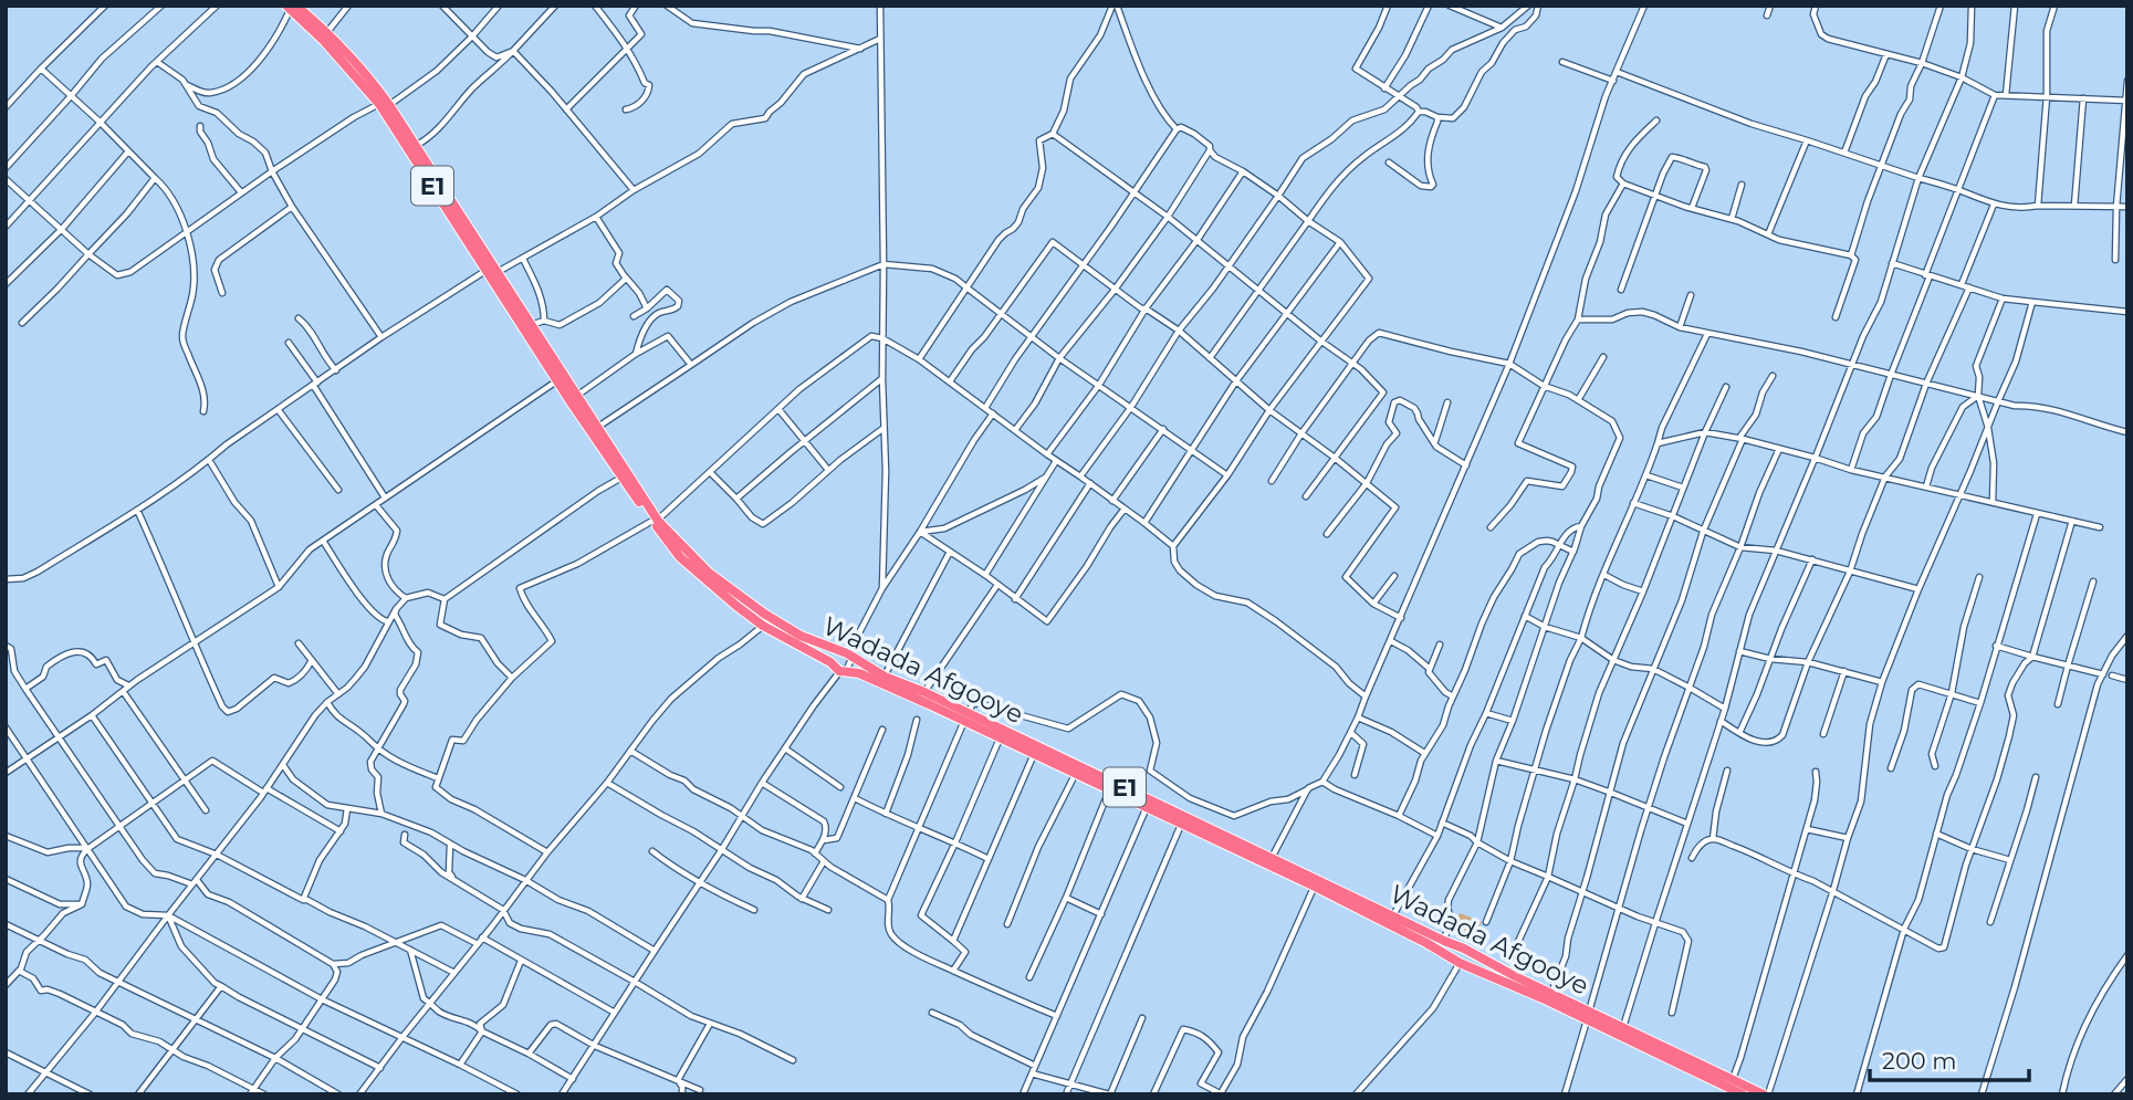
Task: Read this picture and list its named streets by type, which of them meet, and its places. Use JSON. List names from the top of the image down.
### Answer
{
  "streets": {
    "highway": ["E1", "Wadada Afgooye"]
  },
  "scale_bar": "200 m"
}
